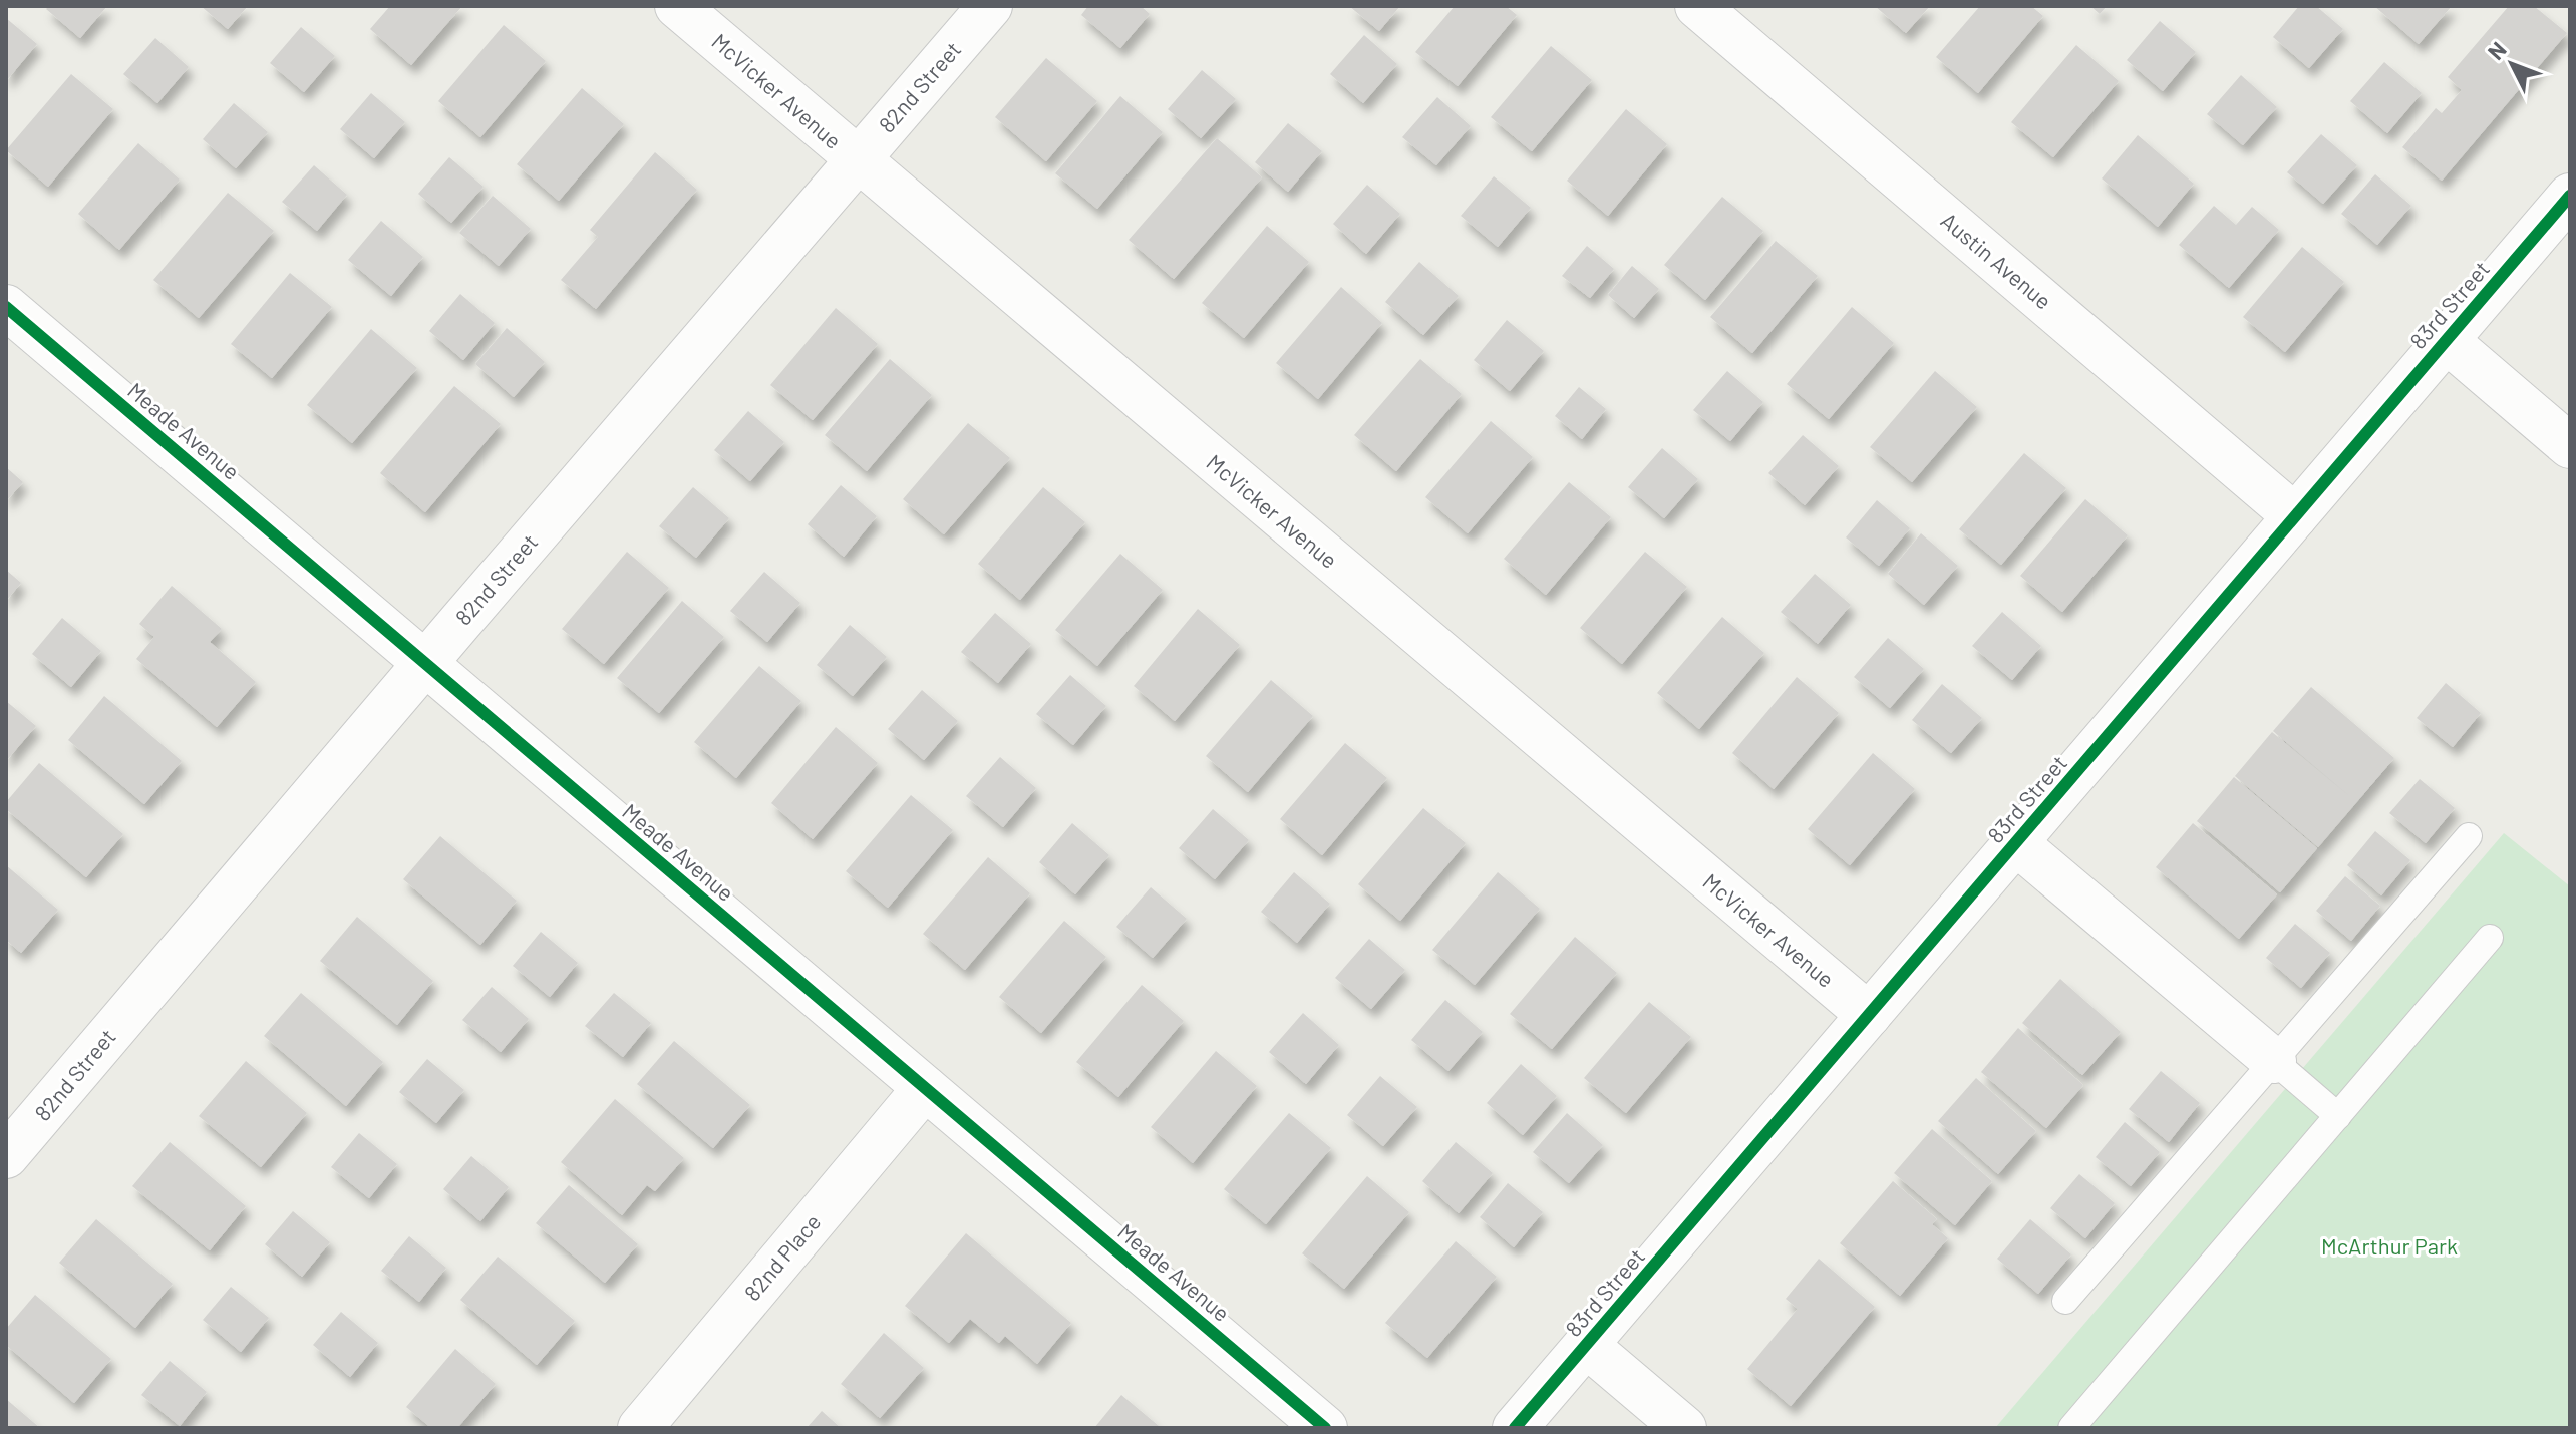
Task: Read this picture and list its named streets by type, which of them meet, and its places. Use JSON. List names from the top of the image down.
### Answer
{
  "streets": {
    "street": [
      "82nd Street",
      "McVicker Avenue",
      "Austin Avenue",
      "83rd Street",
      "Meade Avenue",
      "82nd Place"
    ]
  },
  "crossings": [
    ["82nd Street", "McVicker Avenue"],
    ["82nd Street", "Meade Avenue"],
    ["McVicker Avenue", "83rd Street"],
    ["Austin Avenue", "83rd Street"],
    ["Meade Avenue", "82nd Place"]
  ],
  "parks": ["McArthur Park"],
  "north": "top left"
}
